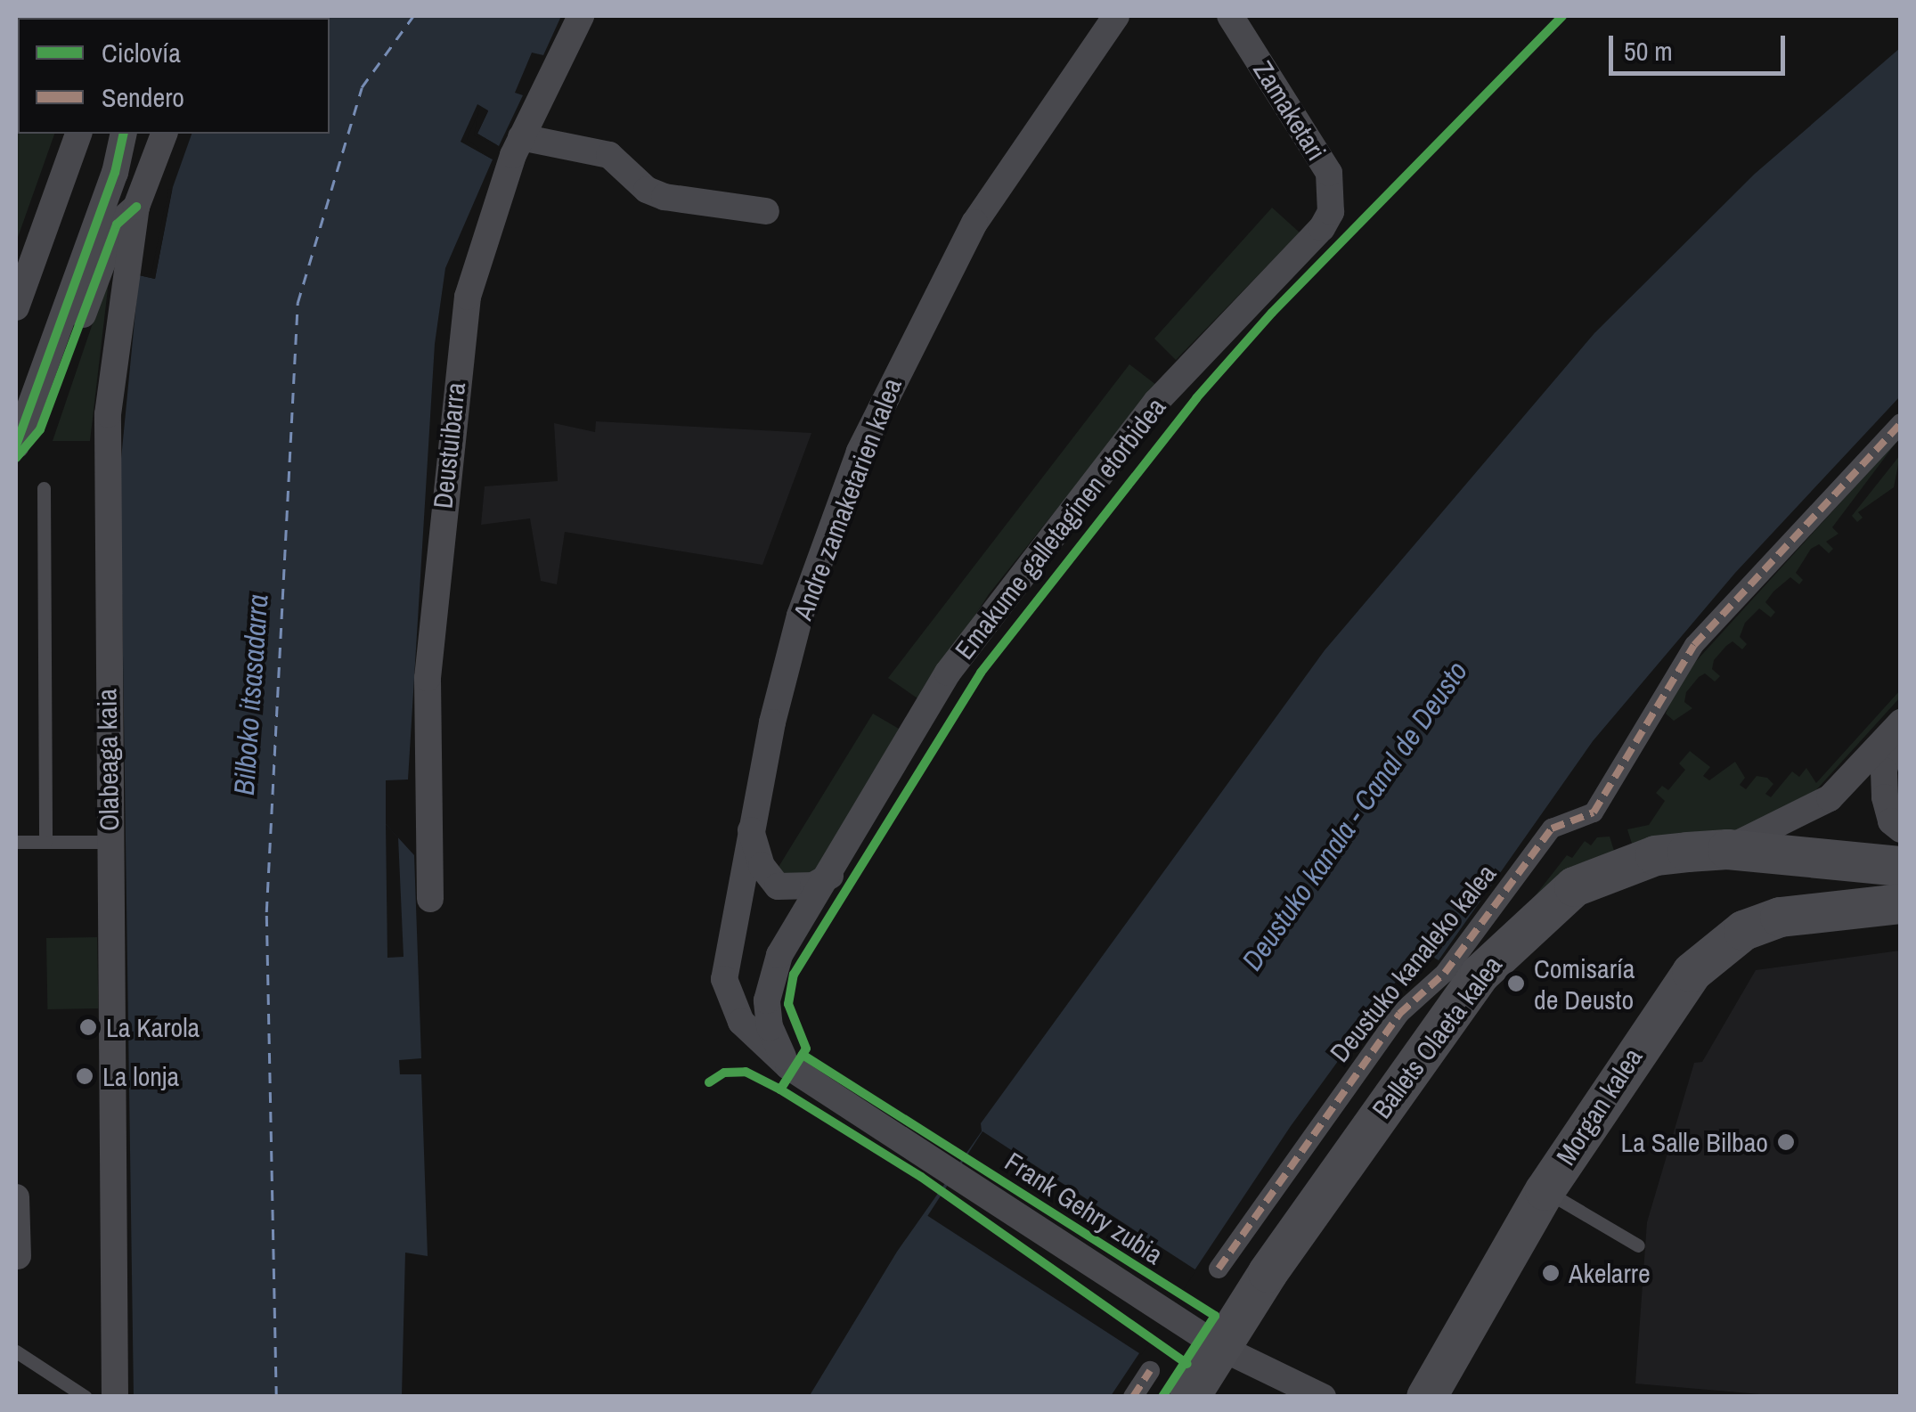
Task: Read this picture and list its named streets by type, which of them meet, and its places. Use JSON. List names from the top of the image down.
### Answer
{
  "streets": {
    "main road": ["Ballets Olaeta kalea", "Morgan kalea"],
    "street": [
      "Zamaketari",
      "Deustuibarra",
      "Andre zamaketarien kalea",
      "Emakume galletaginen etorbidea",
      "Olabeaga kaia",
      "Deustuko kanaleko kalea",
      "Frank Gehry zubia"
    ]
  },
  "crossings": [
    ["Zamaketari", "Emakume galletaginen etorbidea"],
    ["Andre zamaketarien kalea", "Emakume galletaginen etorbidea"],
    ["Andre zamaketarien kalea", "Frank Gehry zubia"],
    ["Emakume galletaginen etorbidea", "Frank Gehry zubia"],
    ["Ballets Olaeta kalea", "Frank Gehry zubia"]
  ],
  "water": ["Bilboko itsasadarra", "Deustuko kanala - Canal de Deusto"],
  "places": [
    "Comisaría de Deusto",
    "La Karola",
    "La lonja",
    "La Salle Bilbao",
    "Akelarre"
  ],
  "legend": ["Ciclovía", "Sendero"],
  "scale_bar": "50 m"
}
